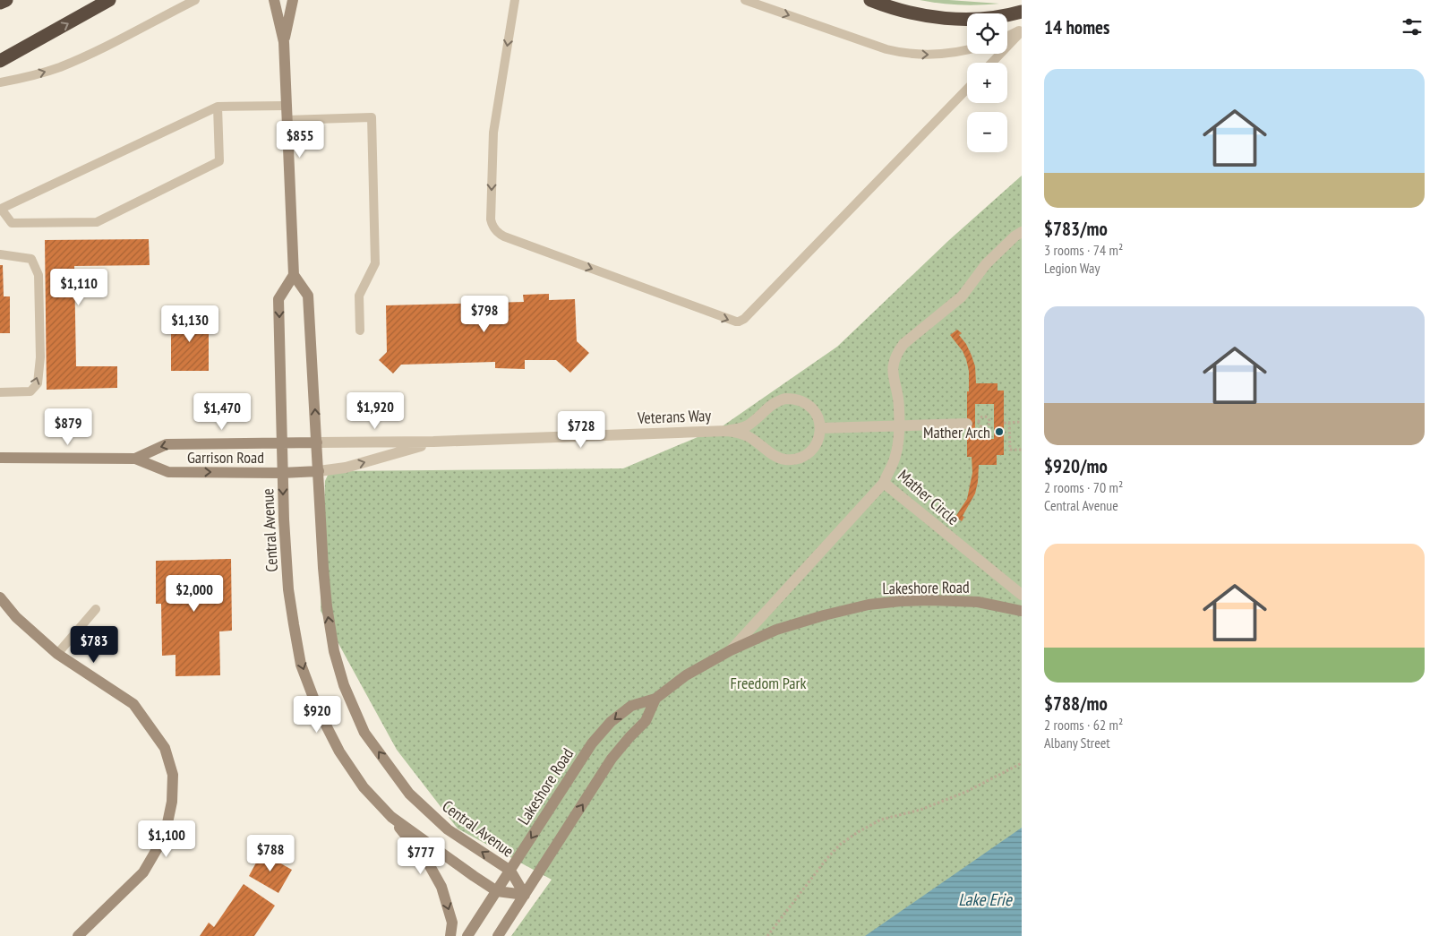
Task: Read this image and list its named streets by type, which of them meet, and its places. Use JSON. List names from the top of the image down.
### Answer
{
  "streets": {
    "main road": ["Garrison Road", "Central Avenue", "Lakeshore Road"],
    "street": ["Veterans Way", "Mather Circle"]
  },
  "crossings": [
    ["Veterans Way", "Garrison Road"],
    ["Veterans Way", "Central Avenue"],
    ["Garrison Road", "Central Avenue"],
    ["Mather Circle", "Lakeshore Road"],
    ["Central Avenue", "Lakeshore Road"]
  ],
  "water": ["Lake Erie"],
  "parks": ["Freedom Park"],
  "places": ["Mather Arch"],
  "page": {
    "heading": "14 homes",
    "map_buttons": ["+", "−"],
    "list": [
      {
        "name": "$783/mo",
        "note": "3 rooms · 74 m² · Legion Way"
      },
      {
        "name": "$920/mo",
        "note": "2 rooms · 70 m² · Central Avenue"
      },
      {
        "name": "$788/mo",
        "note": "2 rooms · 62 m² · Albany Street"
      }
    ],
    "price": [
      "$855",
      "$1,110",
      "$798",
      "$1,130",
      "$1,920",
      "$1,470",
      "$879",
      "$728",
      "$2,000",
      "$783",
      "$920",
      "$1,100",
      "$788",
      "$777"
    ]
  }
}
